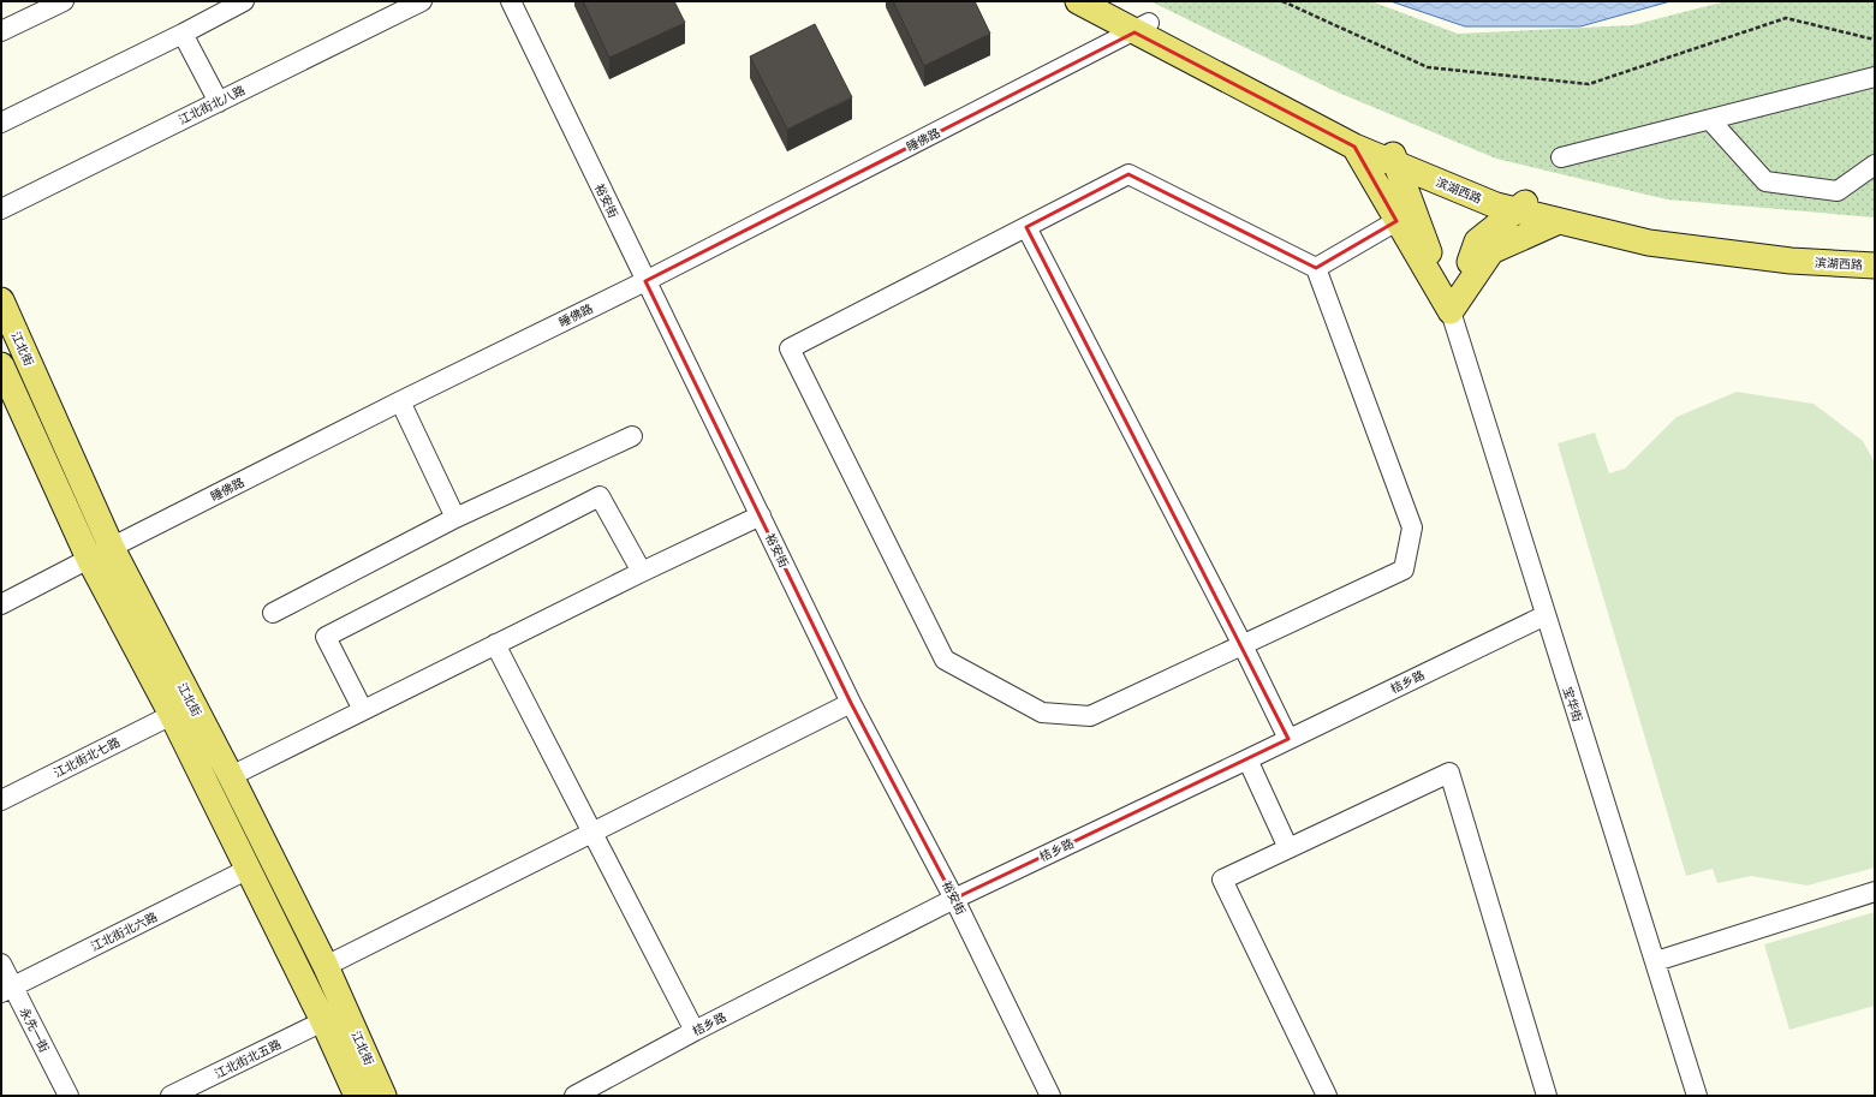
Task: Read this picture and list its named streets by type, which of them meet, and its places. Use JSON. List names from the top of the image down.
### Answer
{
  "streets": {
    "main road": ["滨湖西路", "江北街"],
    "street": [
      "江北街北八路",
      "睡佛路",
      "裕安街",
      "桔乡路",
      "宝华街",
      "江北街北七路",
      "江北街北六路",
      "永先一街",
      "江北街北五路"
    ]
  },
  "crossings": [
    ["睡佛路", "滨湖西路"],
    ["睡佛路", "裕安街"],
    ["睡佛路", "江北街"],
    ["裕安街", "桔乡路"],
    ["江北街", "江北街北七路"],
    ["江北街", "江北街北六路"],
    ["江北街", "江北街北五路"],
    ["桔乡路", "宝华街"],
    ["江北街北六路", "永先一街"]
  ]
}
